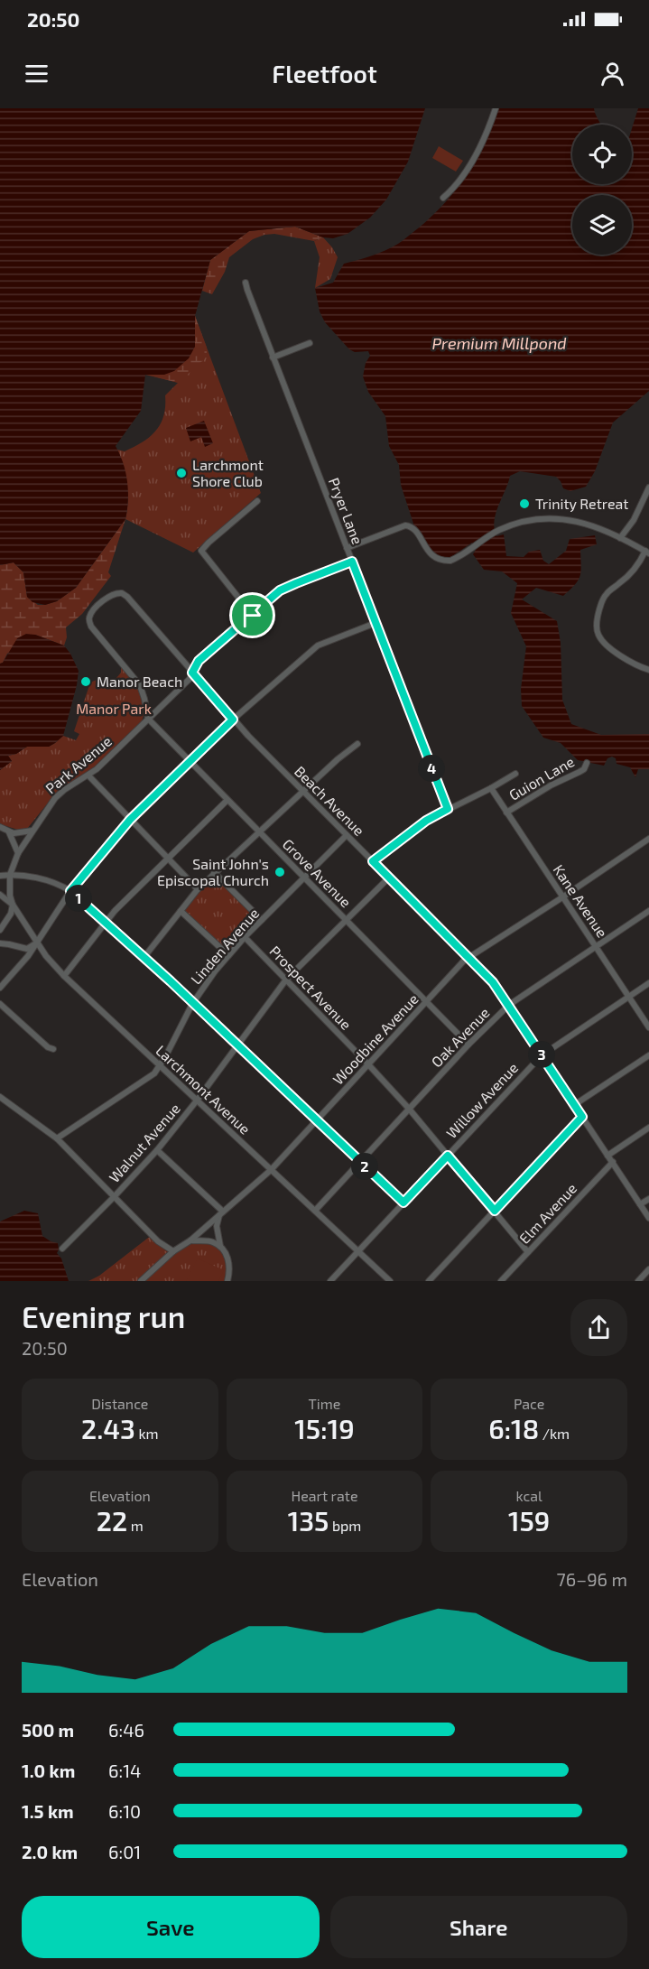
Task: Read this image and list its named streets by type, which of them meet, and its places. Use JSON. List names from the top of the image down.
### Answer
{
  "streets": {
    "street": [
      "Pryer Lane",
      "Park Avenue",
      "Guion Lane",
      "Beach Avenue",
      "Grove Avenue",
      "Kane Avenue",
      "Linden Avenue",
      "Prospect Avenue",
      "Oak Avenue",
      "Woodbine Avenue",
      "Larchmont Avenue",
      "Willow Avenue",
      "Walnut Avenue",
      "Elm Avenue"
    ]
  },
  "crossings": [
    ["Pryer Lane", "Park Avenue"],
    ["Park Avenue", "Beach Avenue"],
    ["Park Avenue", "Grove Avenue"],
    ["Park Avenue", "Larchmont Avenue"],
    ["Guion Lane", "Kane Avenue"],
    ["Beach Avenue", "Grove Avenue"],
    ["Beach Avenue", "Linden Avenue"],
    ["Beach Avenue", "Oak Avenue"],
    ["Beach Avenue", "Woodbine Avenue"],
    ["Beach Avenue", "Willow Avenue"],
    ["Beach Avenue", "Walnut Avenue"],
    ["Beach Avenue", "Elm Avenue"],
    ["Grove Avenue", "Linden Avenue"],
    ["Grove Avenue", "Oak Avenue"],
    ["Grove Avenue", "Woodbine Avenue"],
    ["Grove Avenue", "Walnut Avenue"],
    ["Kane Avenue", "Oak Avenue"],
    ["Kane Avenue", "Woodbine Avenue"],
    ["Kane Avenue", "Willow Avenue"],
    ["Linden Avenue", "Prospect Avenue"],
    ["Linden Avenue", "Larchmont Avenue"],
    ["Prospect Avenue", "Oak Avenue"],
    ["Prospect Avenue", "Woodbine Avenue"],
    ["Prospect Avenue", "Willow Avenue"],
    ["Prospect Avenue", "Walnut Avenue"],
    ["Prospect Avenue", "Elm Avenue"],
    ["Oak Avenue", "Larchmont Avenue"],
    ["Woodbine Avenue", "Larchmont Avenue"],
    ["Larchmont Avenue", "Willow Avenue"],
    ["Larchmont Avenue", "Walnut Avenue"]
  ],
  "water": ["Premium Millpond"],
  "parks": ["Manor Park"],
  "places": [
    "Larchmont Shore Club",
    "Trinity Retreat",
    "Manor Beach",
    "Saint John's Episcopal Church"
  ],
  "page": {
    "status": "20:50",
    "header": "Fleetfoot",
    "pins": [
      "4",
      "1",
      "3",
      "2"
    ],
    "heading": ["Evening run", "20:50"],
    "stats": [
      ["Distance", "2.43 km"],
      ["Time", "15:19"],
      ["Pace", "6:18 /km"],
      ["Elevation", "22 m"],
      ["Heart rate", "135 bpm"],
      ["kcal", "159"]
    ],
    "chart": ["Elevation", "76–96 m"],
    "list": [
      {
        "name": "500 m",
        "note": "6:46"
      },
      {
        "name": "1.0 km",
        "note": "6:14"
      },
      {
        "name": "1.5 km",
        "note": "6:10"
      },
      {
        "name": "2.0 km",
        "note": "6:01"
      }
    ],
    "buttons": ["Save", "Share"]
  }
}
